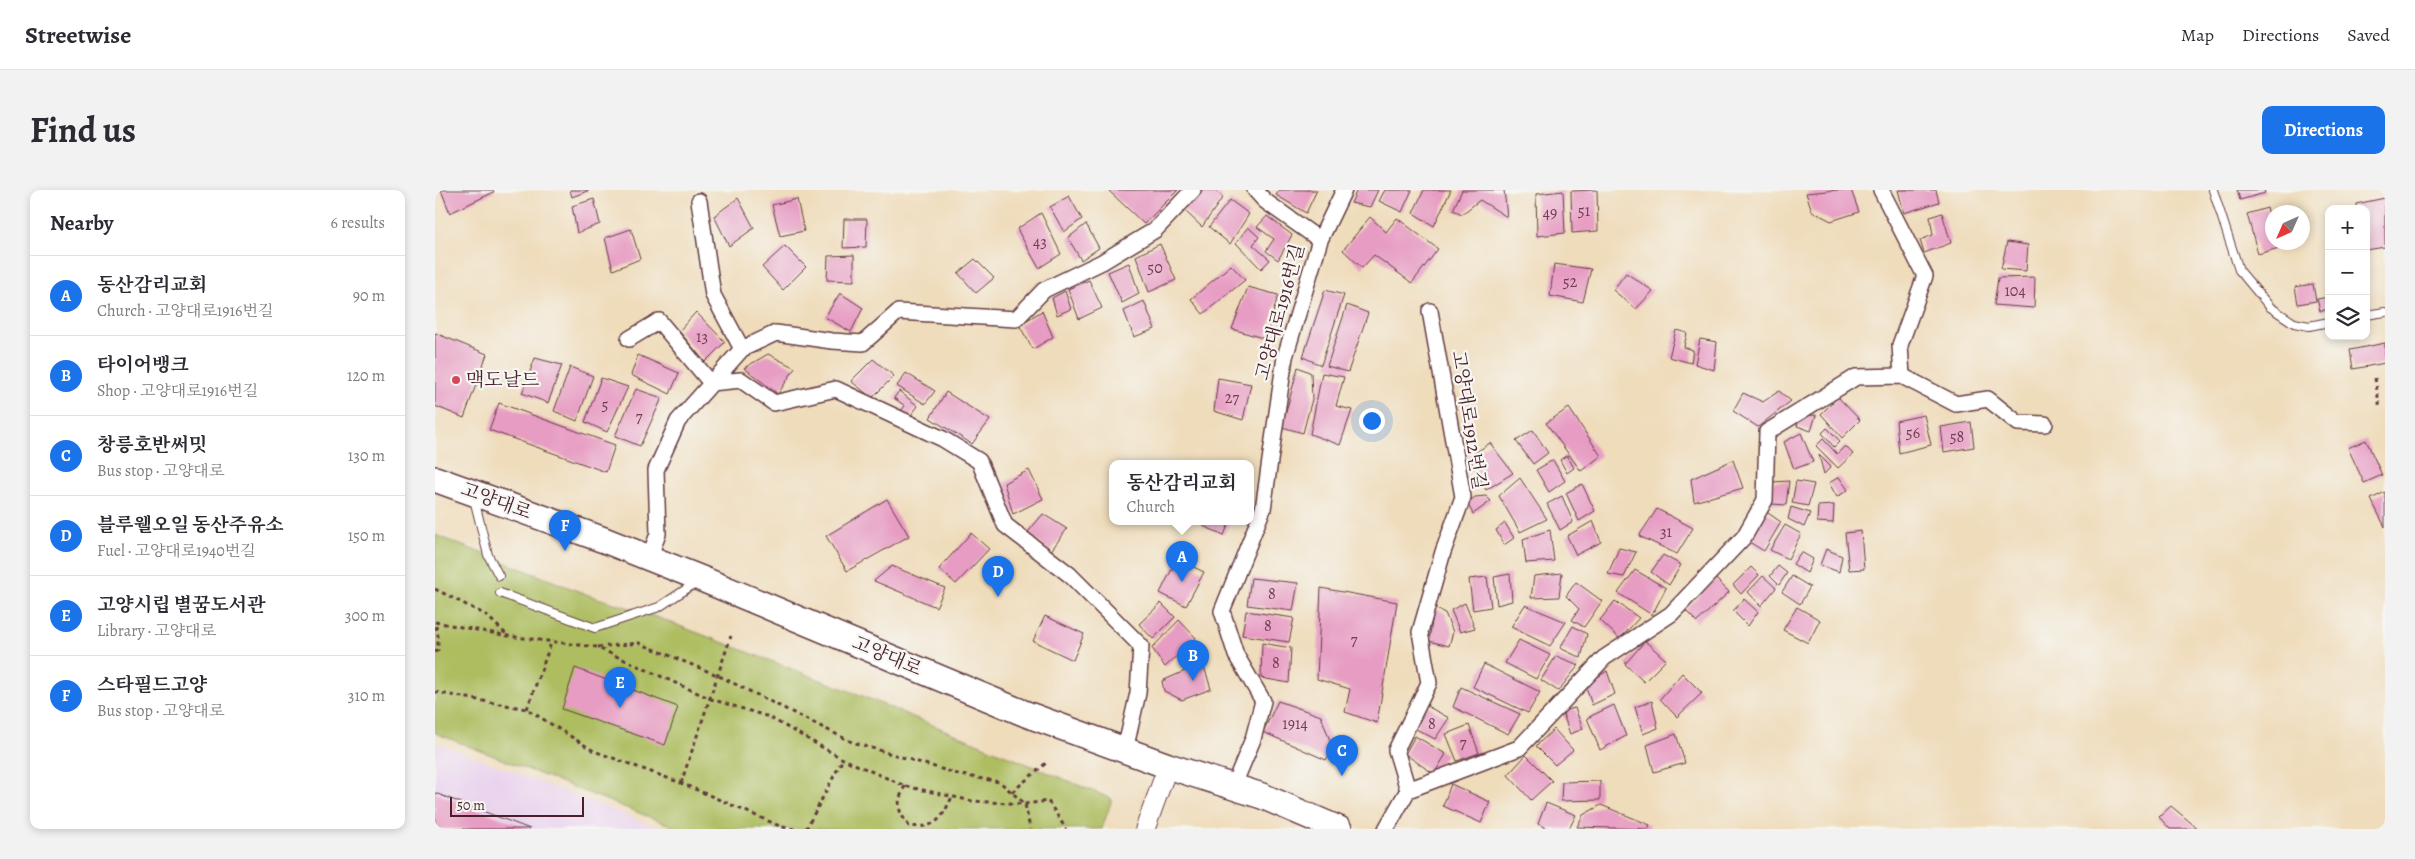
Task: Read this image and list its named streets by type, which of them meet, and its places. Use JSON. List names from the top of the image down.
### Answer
{
  "streets": {
    "main road": ["고양대로"],
    "street": ["고양대로1916번길", "고양대로1912번길"]
  },
  "crossings": [
    ["고양대로1916번길", "고양대로"]
  ],
  "places": ["맥도날드"],
  "house_numbers": [
    "51",
    "49",
    "43",
    "50",
    "52",
    "104",
    "13",
    "27",
    "5",
    "7",
    "56",
    "58",
    "31",
    "8",
    "8",
    "7",
    "8",
    "1914",
    "8",
    "7"
  ],
  "scale_bar": "50 m",
  "north": "bottom left",
  "page": {
    "header": "Streetwise",
    "nav": ["Map", "Directions", "Saved"],
    "title": "Find us",
    "buttons": "Directions",
    "heading": ["Nearby", "6 results"],
    "map_buttons": ["+", "−"],
    "list": [
      {
        "mark": "A",
        "name": "동산감리교회",
        "note": "Church · 고양대로1916번길",
        "value": "90 m"
      },
      {
        "mark": "B",
        "name": "타이어뱅크",
        "note": "Shop · 고양대로1916번길",
        "value": "120 m"
      },
      {
        "mark": "C",
        "name": "창릉호반써밋",
        "note": "Bus stop · 고양대로",
        "value": "130 m"
      },
      {
        "mark": "D",
        "name": "블루웰오일 동산주유소",
        "note": "Fuel · 고양대로1940번길",
        "value": "150 m"
      },
      {
        "mark": "E",
        "name": "고양시립 별꿈도서관",
        "note": "Library · 고양대로",
        "value": "300 m"
      },
      {
        "mark": "F",
        "name": "스타필드고양",
        "note": "Bus stop · 고양대로",
        "value": "310 m"
      }
    ],
    "popup": ["동산감리교회", "Church"],
    "pins": [
      "F",
      "A",
      "D",
      "B",
      "E",
      "C"
    ],
    "scale": "50 m"
  }
}
